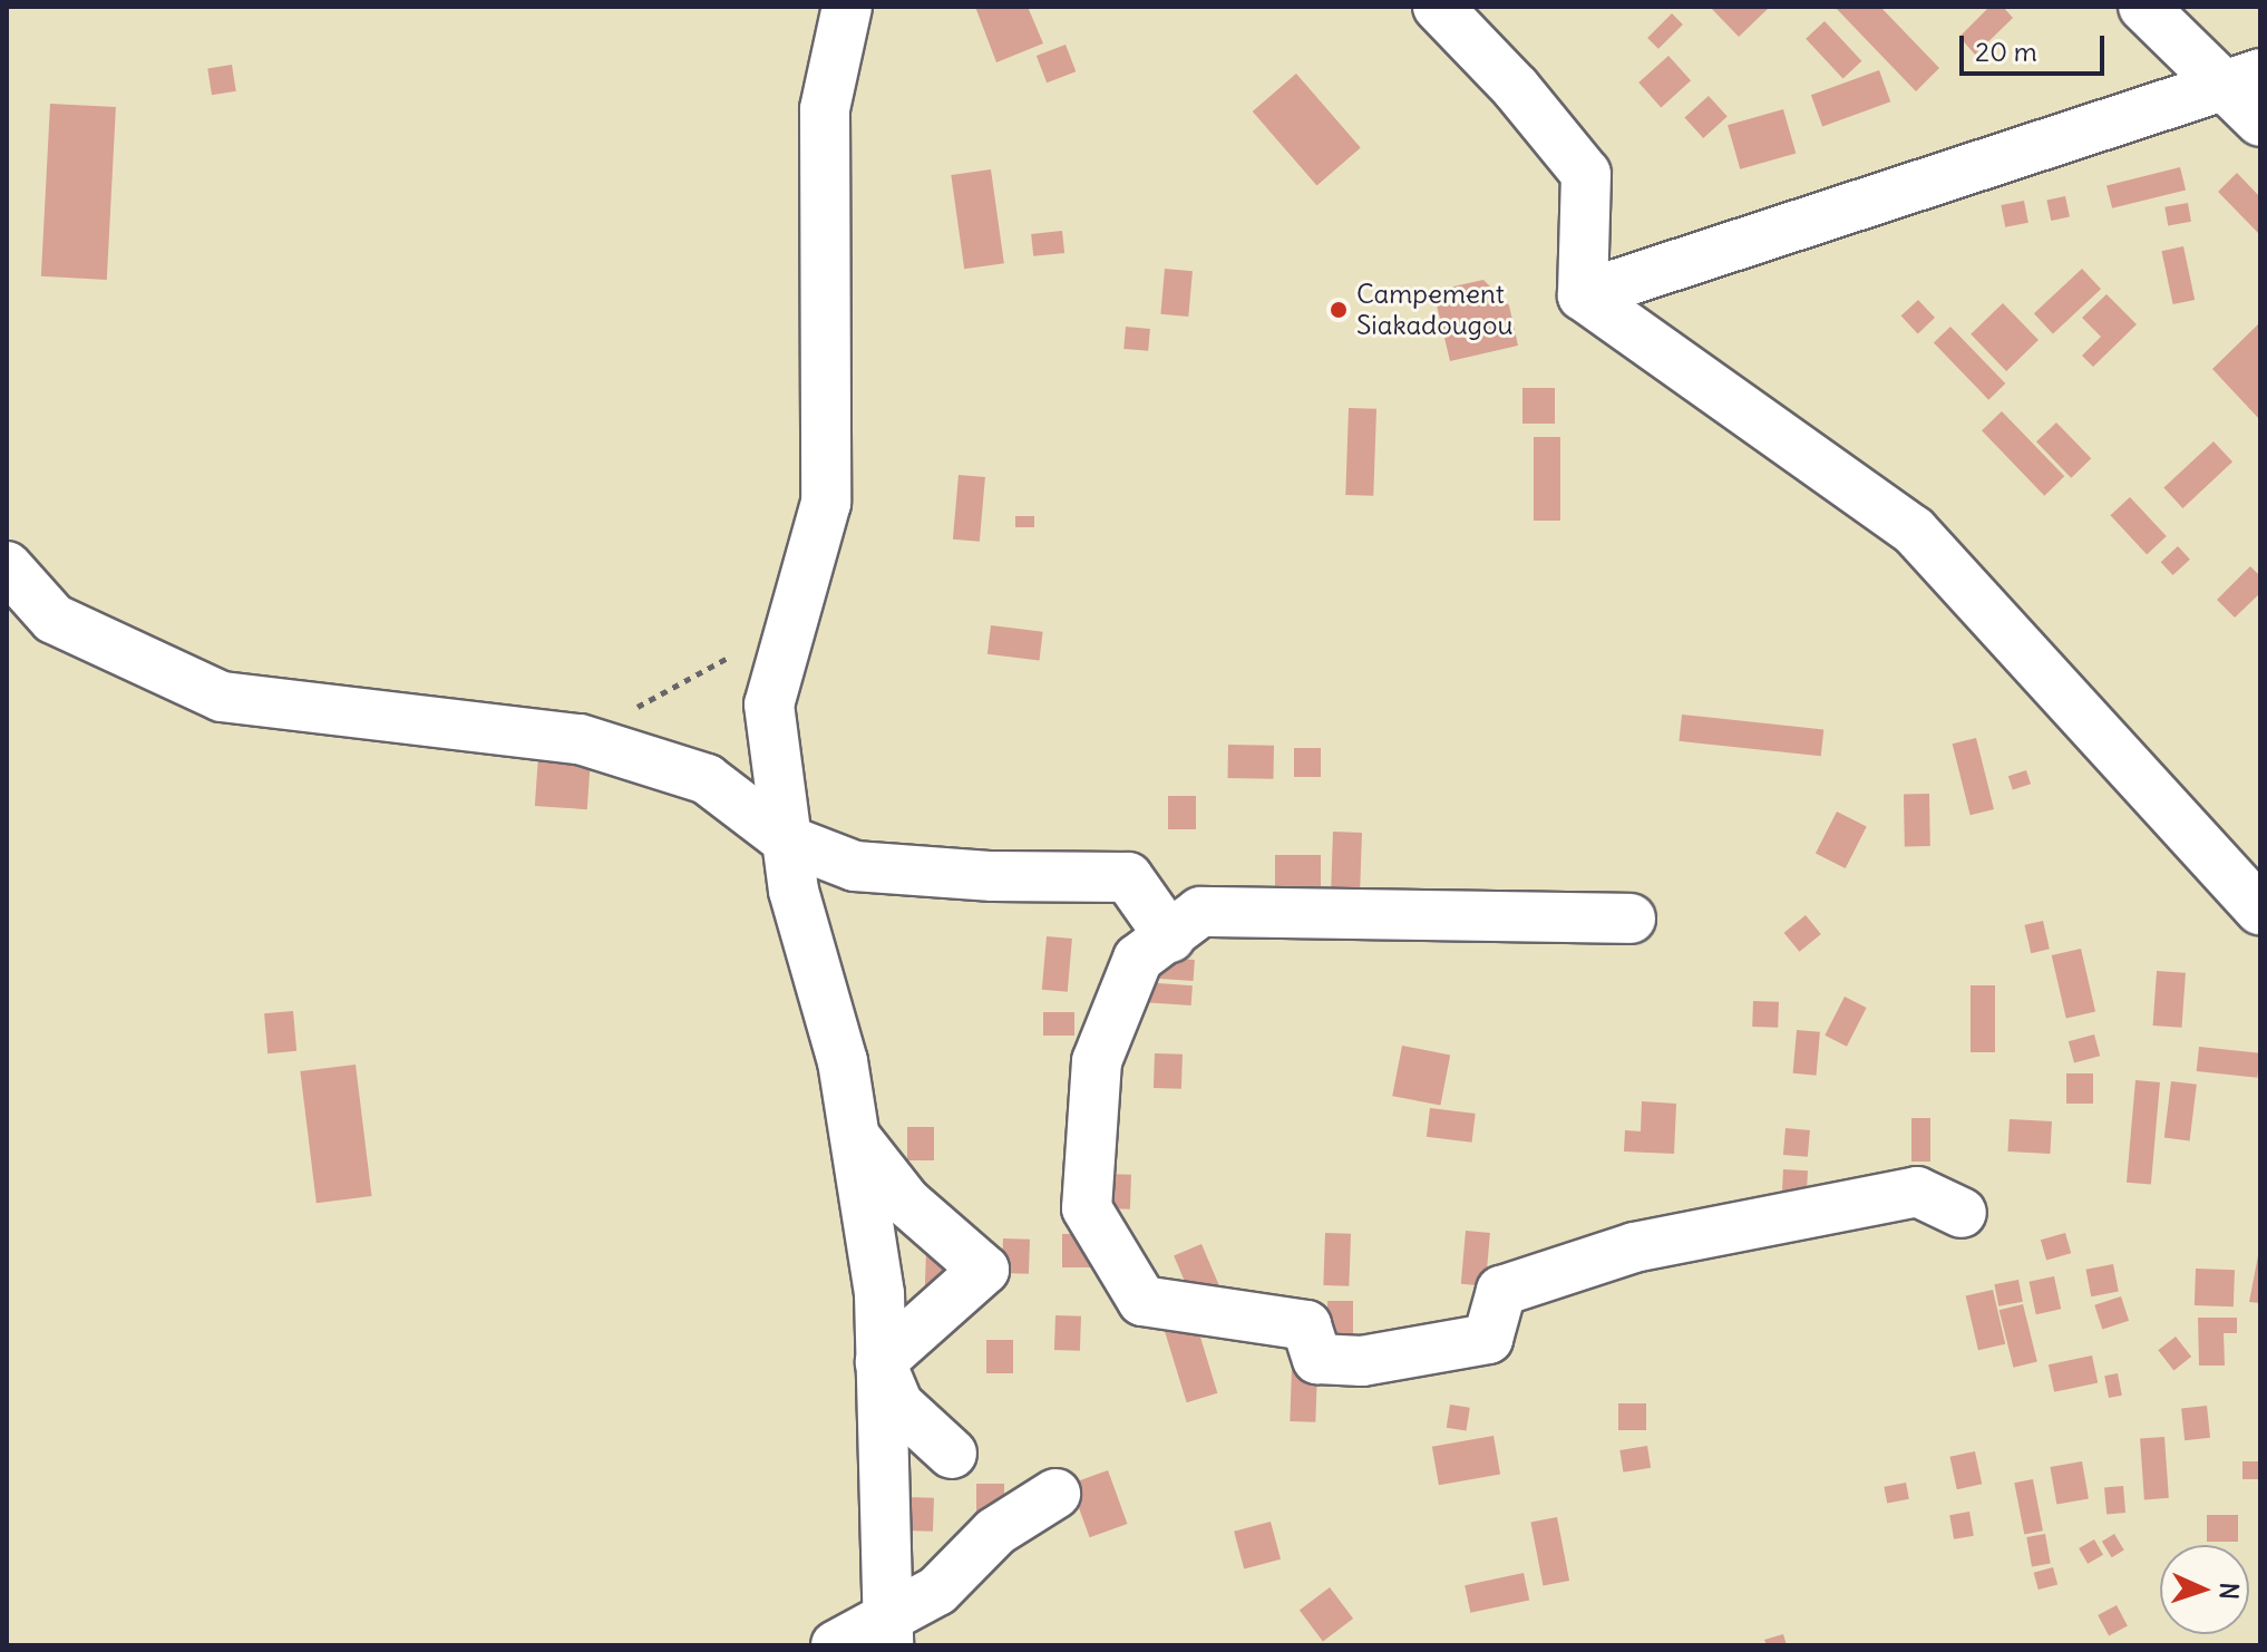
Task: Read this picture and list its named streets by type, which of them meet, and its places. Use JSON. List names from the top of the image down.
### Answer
{
  "places": ["Campement Siakadougou"],
  "scale_bar": "20 m",
  "north": "right"
}
